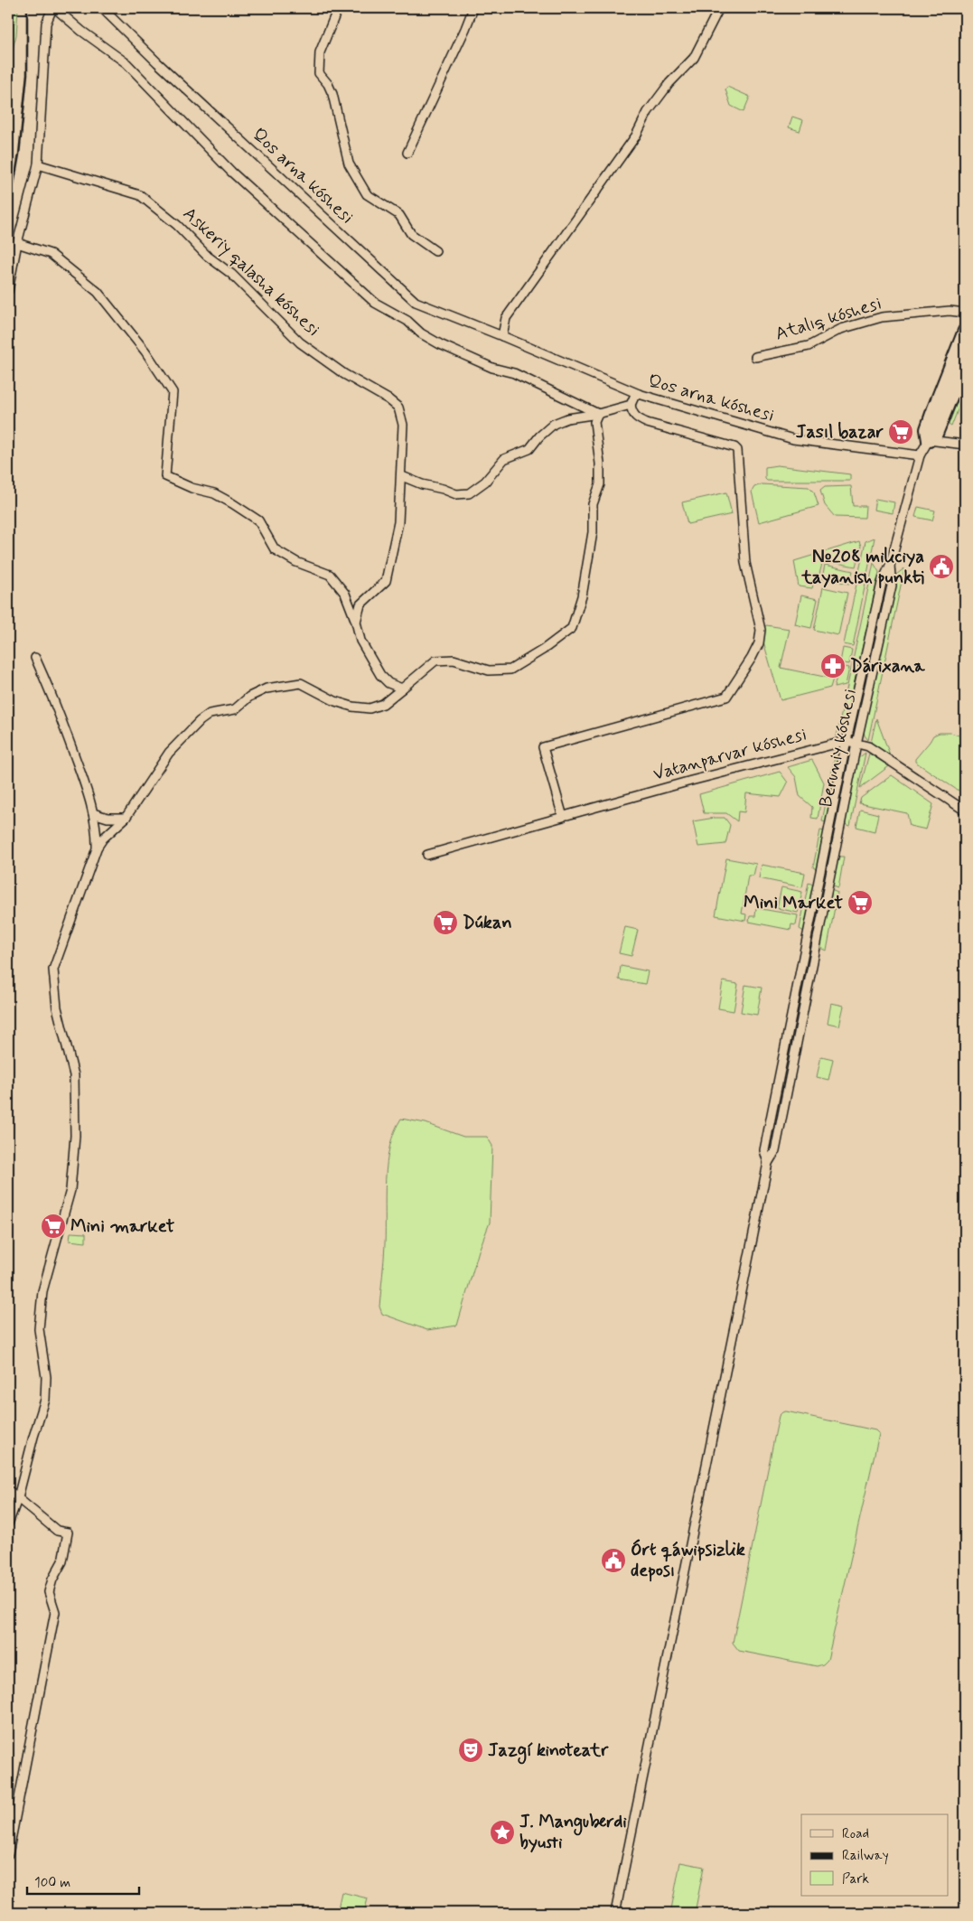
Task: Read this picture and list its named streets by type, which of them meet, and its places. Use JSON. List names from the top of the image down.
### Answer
{
  "streets": {
    "street": [
      "Qos arna kóshesi",
      "Askeriy qalasha kóshesi",
      "Atalıq kóshesi",
      "Beruniy kóshesi",
      "Vatanparvar kóshesi"
    ]
  },
  "crossings": [
    ["Beruniy kóshesi", "Vatanparvar kóshesi"]
  ],
  "places": {
    "supermarket": [
      "Jasıl bazar",
      "Mini Market",
      "Dúkan",
      "Mini market"
    ],
    "public building": ["№208 miliciya tayanish punkti", "Órt qáwipsizlik deposı"],
    "pharmacy": ["Dárixana"],
    "theatre": ["Jazǵı kinoteatr"],
    "place": ["J. Manguberdi byusti"]
  },
  "legend": ["Road", "Railway", "Park"],
  "scale_bar": "100 m"
}
